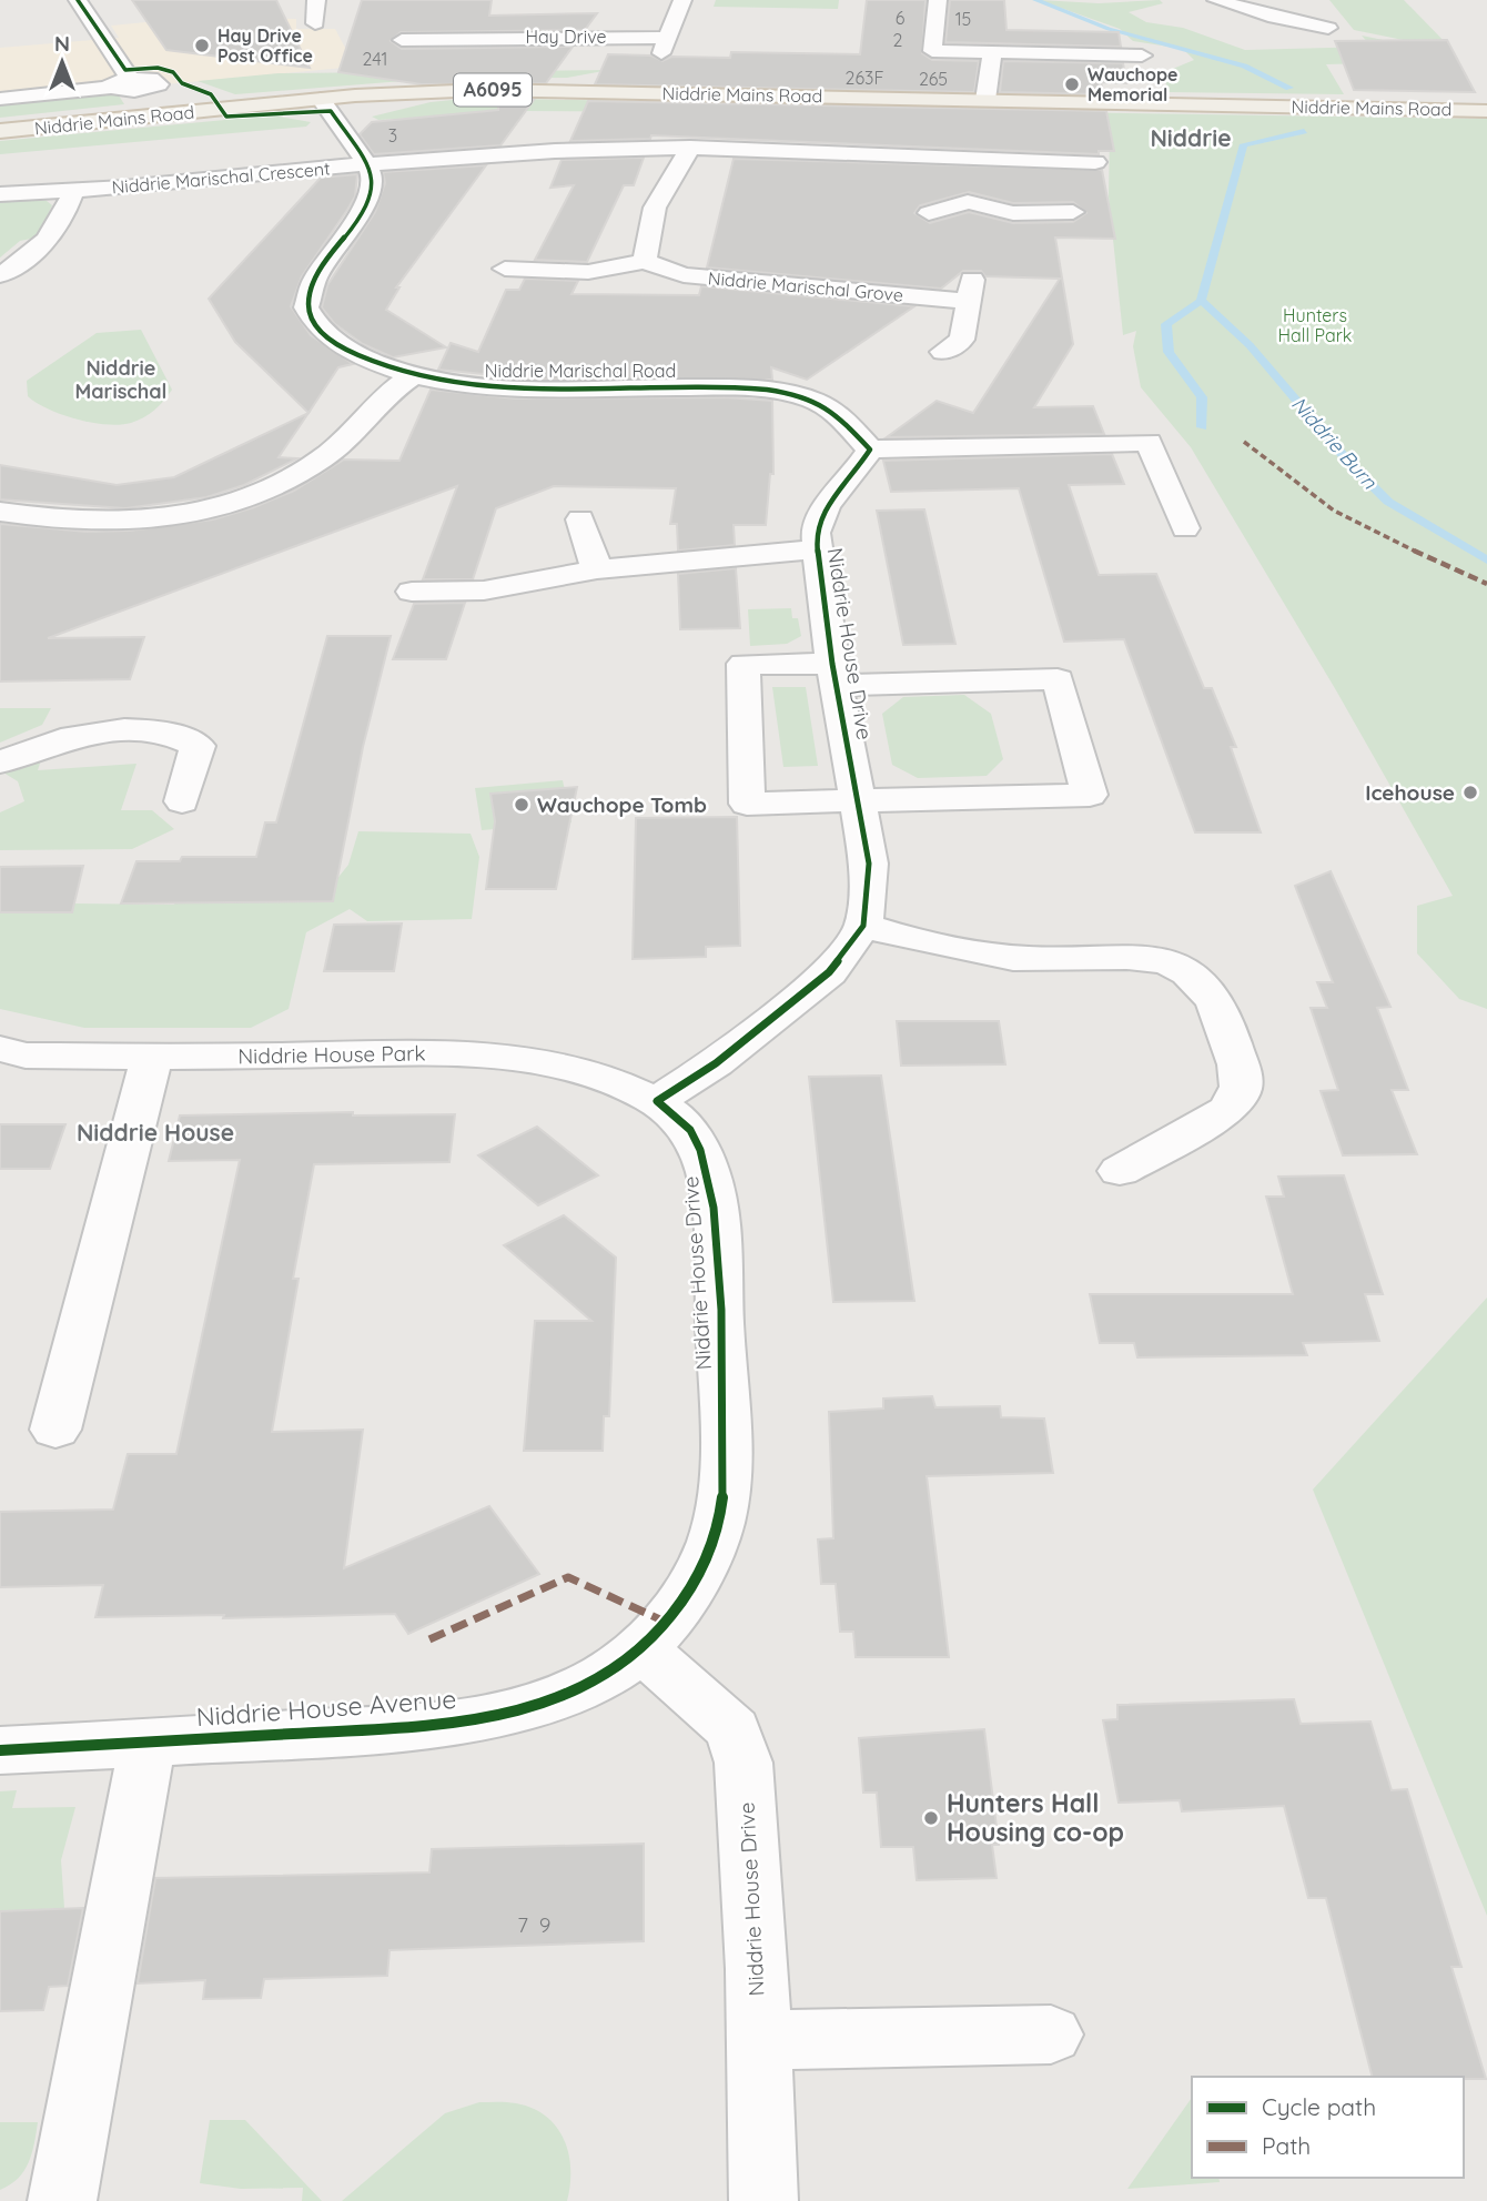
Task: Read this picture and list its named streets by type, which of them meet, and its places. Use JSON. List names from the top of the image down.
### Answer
{
  "streets": {
    "main road": ["A6095", "Niddrie Mains Road"],
    "street": [
      "Hay Drive",
      "Niddrie Marischal Crescent",
      "Niddrie Marischal Grove",
      "Niddrie Marischal Road",
      "Niddrie House Drive",
      "Niddrie House Park",
      "Niddrie House Avenue"
    ]
  },
  "crossings": [
    ["Niddrie Marischal Crescent", "Niddrie Marischal Road"],
    ["Niddrie Marischal Road", "Niddrie House Drive"],
    ["Niddrie House Drive", "Niddrie House Park"],
    ["Niddrie House Drive", "Niddrie House Avenue"]
  ],
  "districts": ["Niddrie", "Niddrie Marischal", "Niddrie House"],
  "water": ["Niddrie Burn"],
  "parks": ["Hunters Hall Park"],
  "places": [
    "Hay Drive Post Office",
    "Wauchope Memorial",
    "Icehouse",
    "Wauchope Tomb",
    "Hunters Hall Housing co-op"
  ],
  "house_numbers": [
    "6",
    "15",
    "2",
    "241",
    "263F",
    "265",
    "3",
    "7",
    "9"
  ],
  "legend": ["Cycle path", "Path"],
  "north": "top"
}
